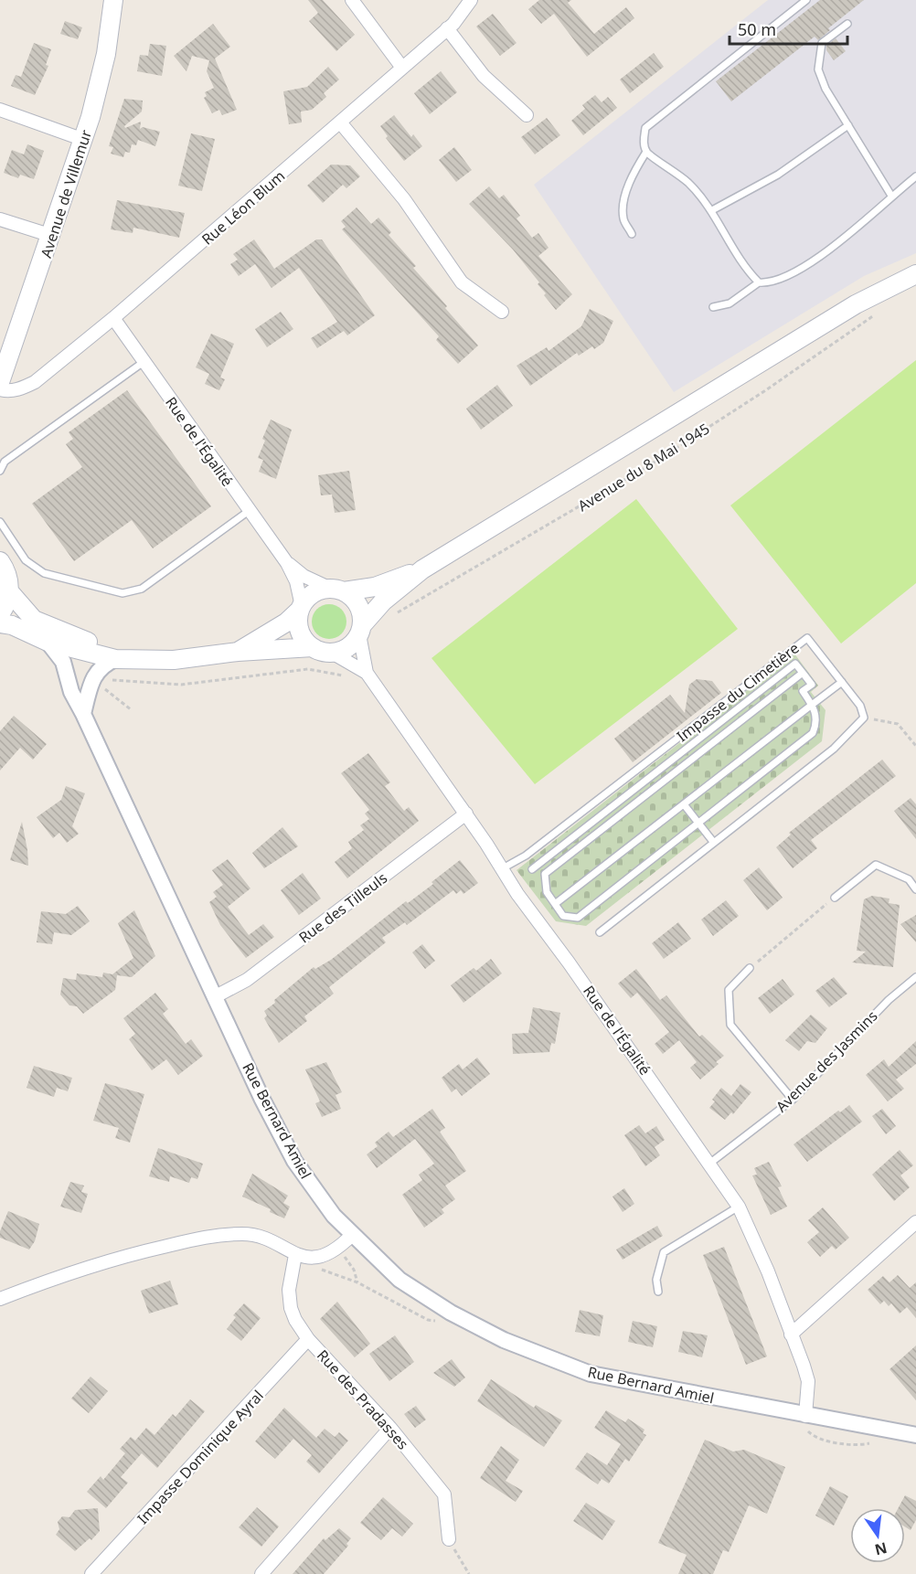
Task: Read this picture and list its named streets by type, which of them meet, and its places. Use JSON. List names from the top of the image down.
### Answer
{
  "streets": {
    "main road": ["Avenue de Villemur", "Avenue du 8 Mai 1945"],
    "street": [
      "Rue Léon Blum",
      "Rue de l'Égalité",
      "Rue des Tilleuls",
      "Rue Bernard Amiel",
      "Rue des Pradasses",
      "Impasse Dominique Ayral"
    ],
    "lane": ["Impasse du Cimetière", "Avenue des Jasmins"]
  },
  "crossings": [
    ["Rue Léon Blum", "Rue de l'Égalité"],
    ["Rue de l'Égalité", "Avenue du 8 Mai 1945"],
    ["Rue de l'Égalité", "Impasse du Cimetière"],
    ["Rue de l'Égalité", "Rue des Tilleuls"],
    ["Rue de l'Égalité", "Avenue des Jasmins"],
    ["Rue de l'Égalité", "Rue Bernard Amiel"],
    ["Rue des Tilleuls", "Rue Bernard Amiel"],
    ["Rue des Pradasses", "Impasse Dominique Ayral"]
  ],
  "scale_bar": "50 m",
  "north": "bottom"
}
